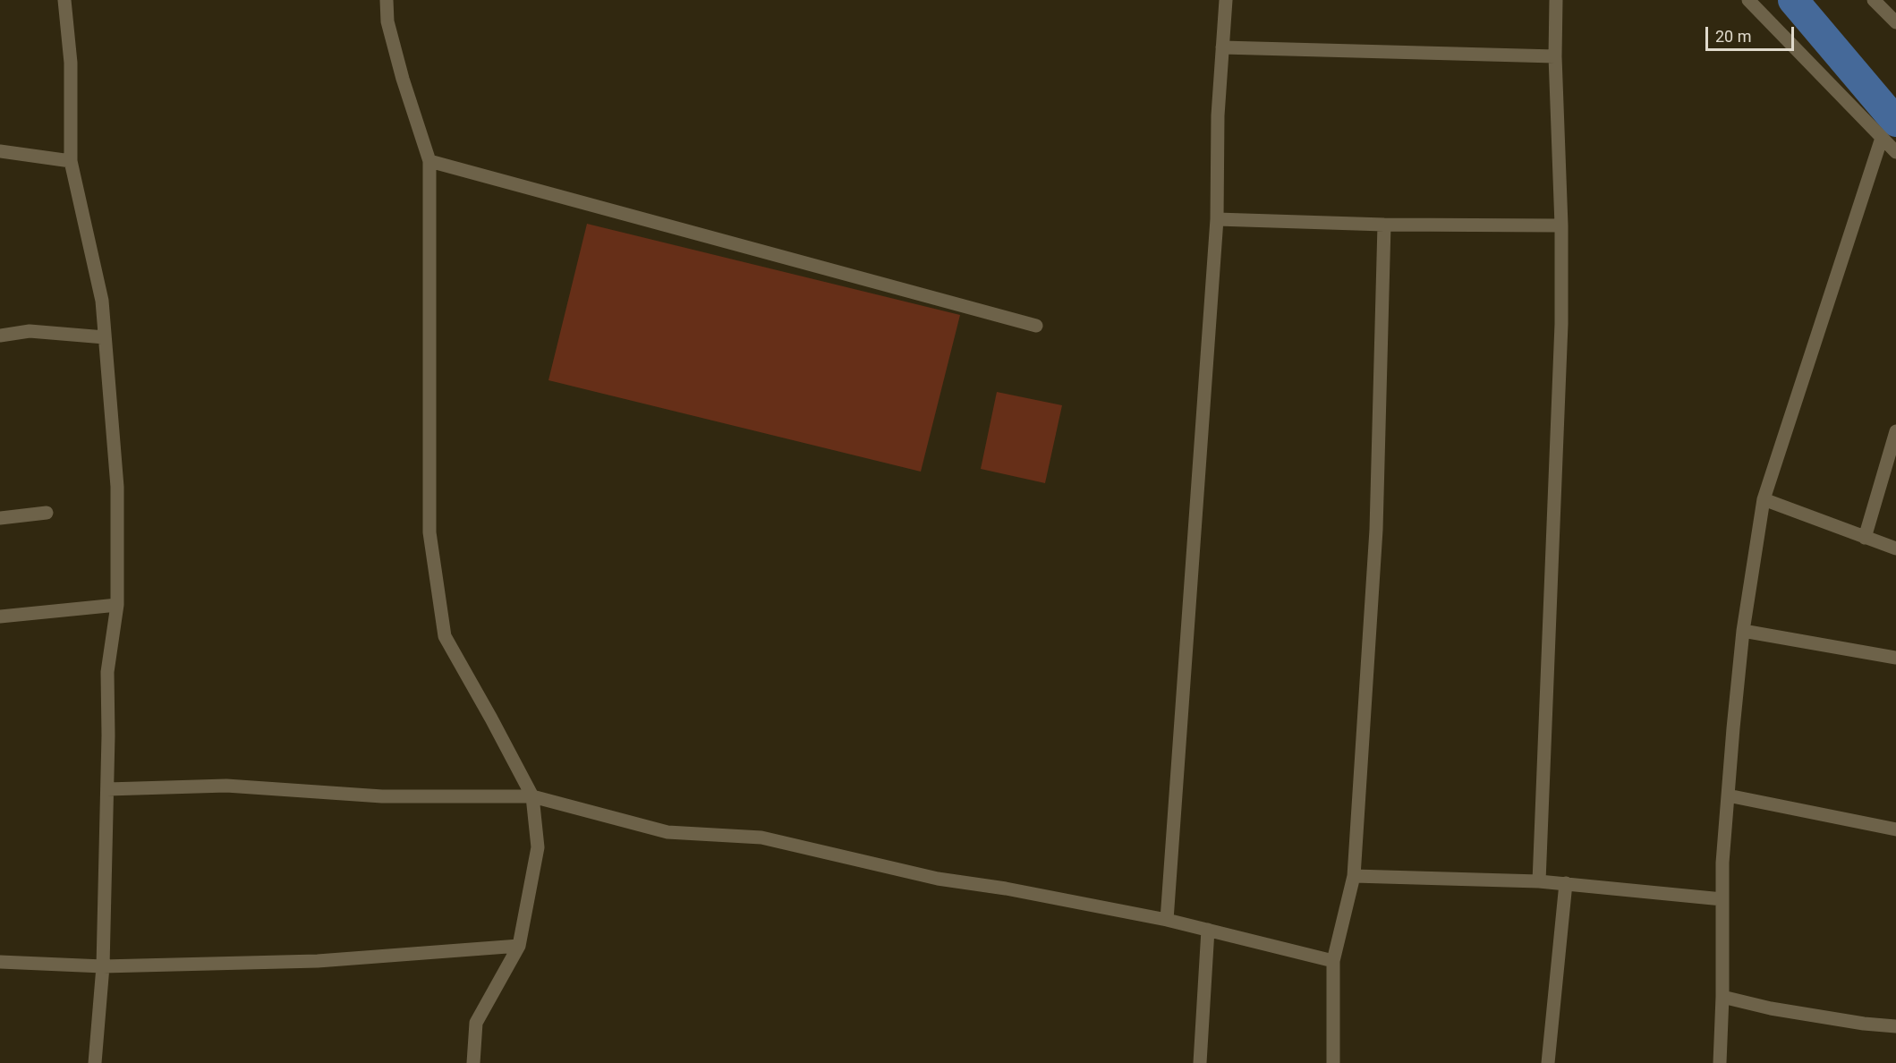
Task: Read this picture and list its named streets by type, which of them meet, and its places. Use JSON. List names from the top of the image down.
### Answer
{
  "scale_bar": "20 m"
}
